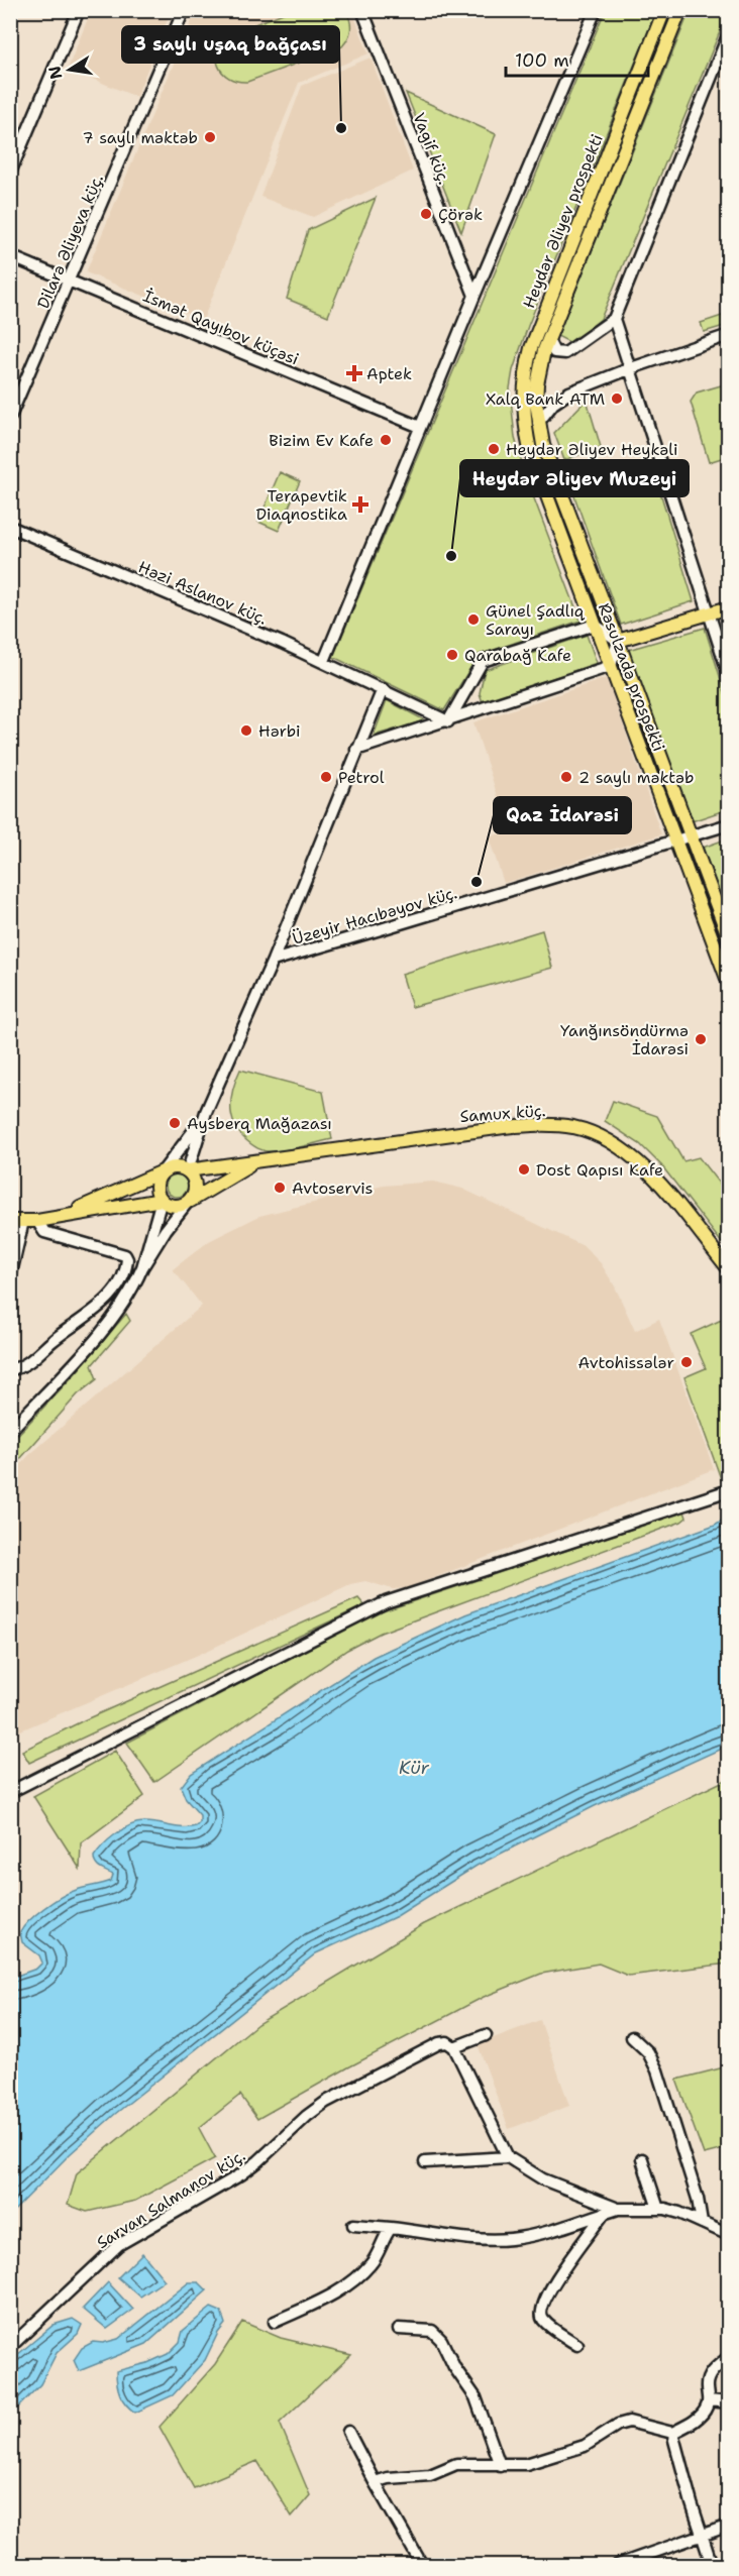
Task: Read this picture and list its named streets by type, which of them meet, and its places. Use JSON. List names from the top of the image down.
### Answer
{
  "streets": {
    "main road": ["Heydər Əliyev prospekti", "Rəsulzadə prospekti", "Samux küç."],
    "street": [
      "Vagif küç.",
      "Dilarə Əliyeva küç.",
      "İsmət Qayıbov küçəsi",
      "Həzi Aslanov küç.",
      "Üzeyir Hacıbəyov küç.",
      "Sarvan Salmanov küç."
    ]
  },
  "crossings": [
    ["Heydər Əliyev prospekti", "Rəsulzadə prospekti"],
    ["Dilarə Əliyeva küç.", "İsmət Qayıbov küçəsi"],
    ["Rəsulzadə prospekti", "Üzeyir Hacıbəyov küç."]
  ],
  "water": ["Kür"],
  "places": {
    "other": [
      "3 saylı uşaq bağçası",
      "7 saylı məktəb",
      "Çörək",
      "Xalq Bank ATM",
      "Bizim Ev Kafe",
      "Heydər Əliyev Heykəli",
      "Heydər Əliyev Muzeyi",
      "Günel Şadlıq Sarayı",
      "Qarabağ Kafe",
      "Hərbi",
      "Petrol",
      "2 saylı məktəb",
      "Qaz İdarəsi",
      "Yanğınsöndürmə İdarəsi",
      "Aysberq Mağazası",
      "Dost Qapısı Kafe",
      "Avtoservis",
      "Avtohissələr"
    ],
    "health": ["Aptek", "Terapevtik Diaqnostika"]
  },
  "scale_bar": "100 m",
  "north": "left"
}
